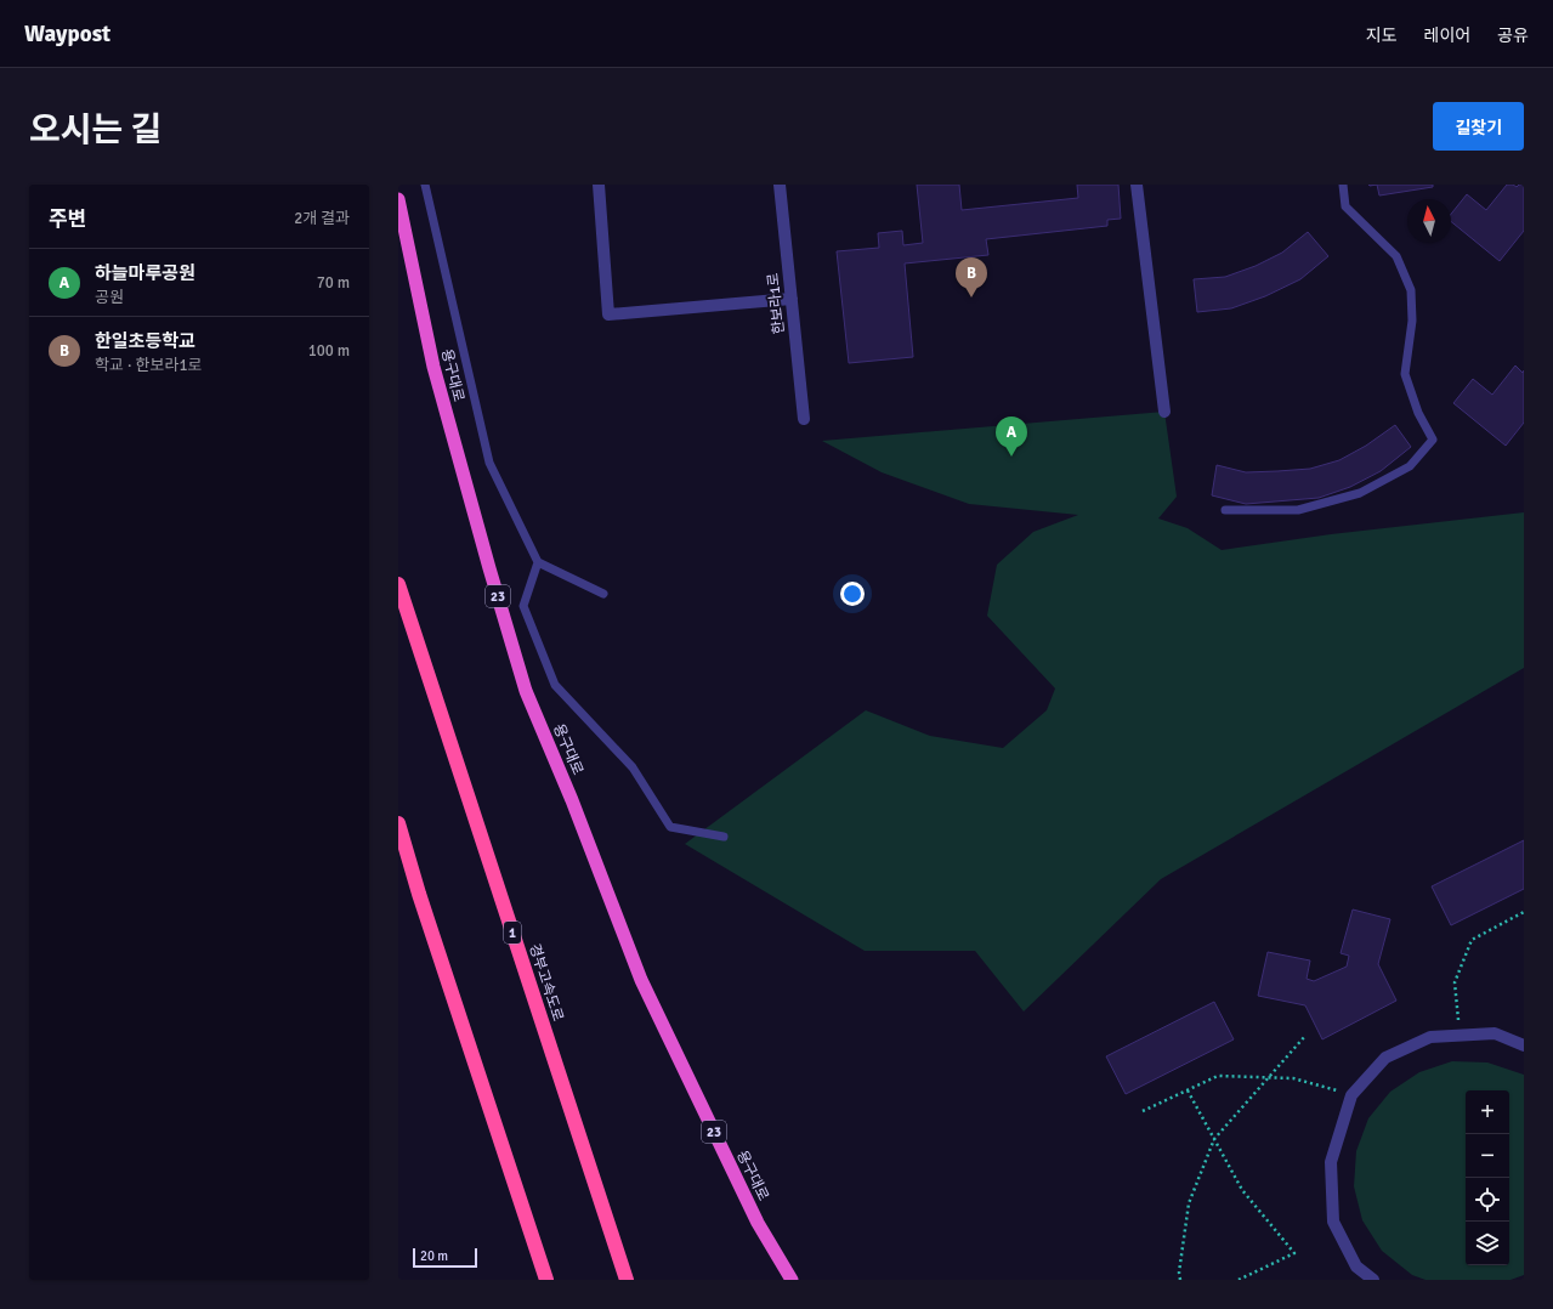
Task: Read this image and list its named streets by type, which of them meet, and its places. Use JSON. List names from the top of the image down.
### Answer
{
  "streets": {
    "highway": [
      "용구대로",
      "23",
      "1",
      "경부고속도로"
    ],
    "street": ["한보라1로"]
  },
  "scale_bar": "20 m",
  "north": "top",
  "page": {
    "header": "Waypost",
    "nav": ["지도", "레이어", "공유"],
    "title": "오시는 길",
    "buttons": "길찾기",
    "heading": ["주변", "2개 결과"],
    "list": [
      {
        "mark": "A",
        "name": "하늘마루공원",
        "note": "공원",
        "value": "70 m"
      },
      {
        "mark": "B",
        "name": "한일초등학교",
        "note": "학교 · 한보라1로",
        "value": "100 m"
      }
    ],
    "pins": ["B", "A"],
    "map_buttons": ["+", "−"],
    "scale": "20 m"
  }
}
